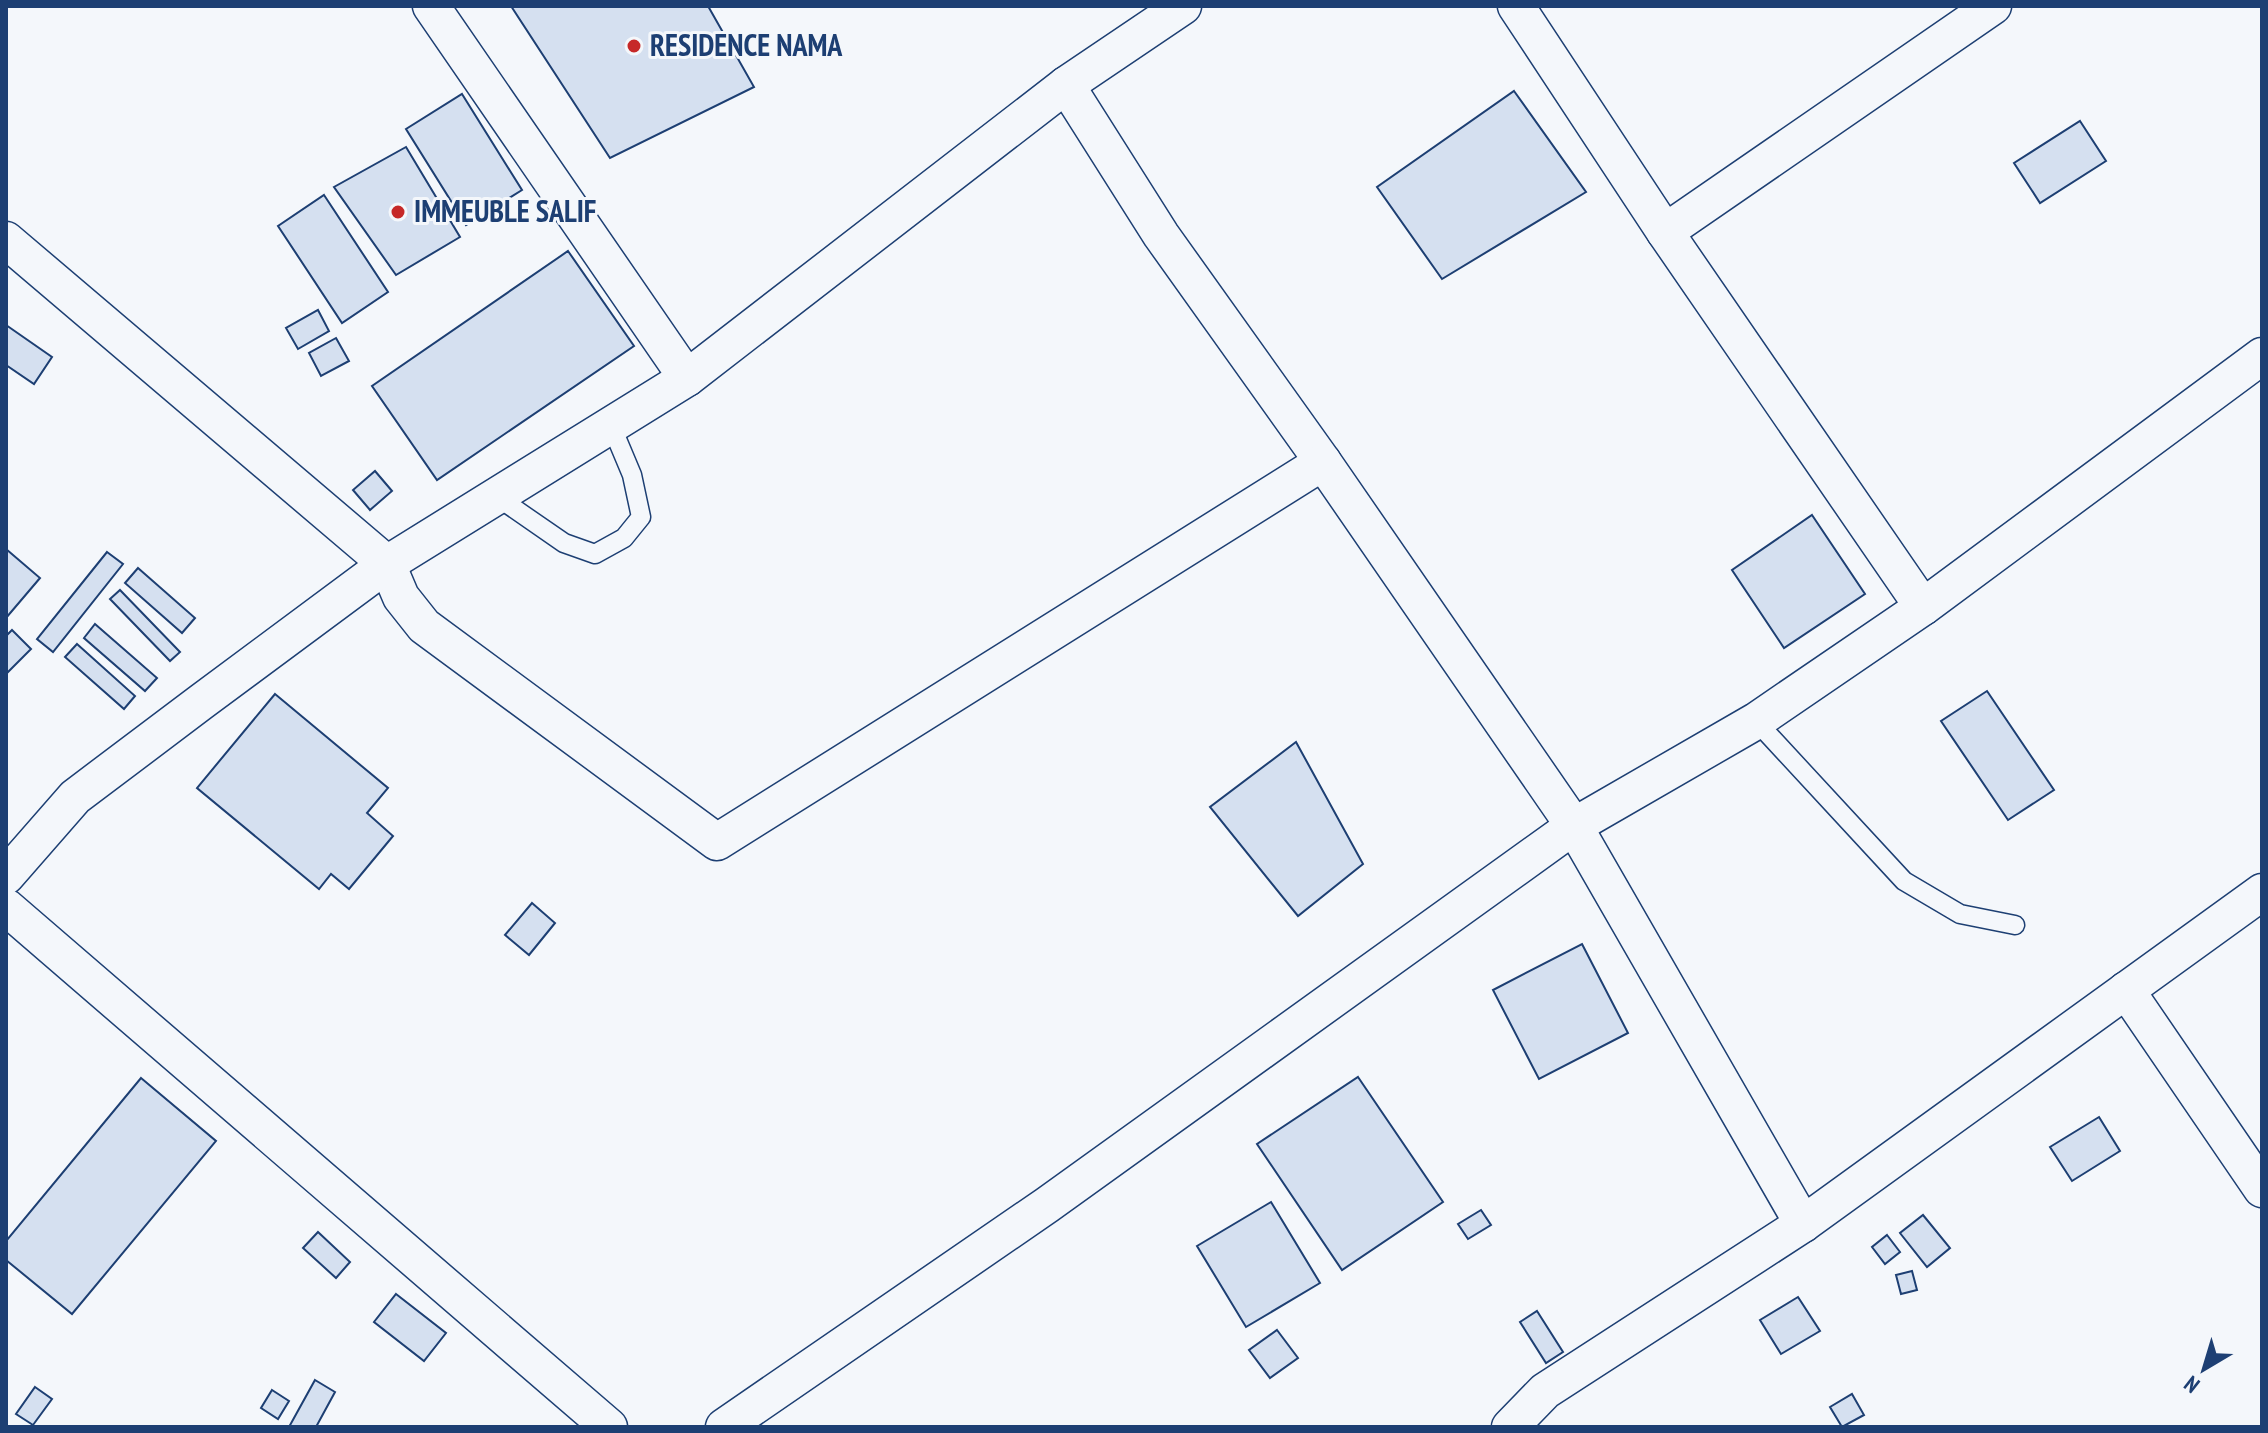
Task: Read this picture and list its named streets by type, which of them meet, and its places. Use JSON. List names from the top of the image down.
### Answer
{
  "places": ["RESIDENCE NAMA", "IMMEUBLE SALIF"],
  "north": "bottom left"
}
